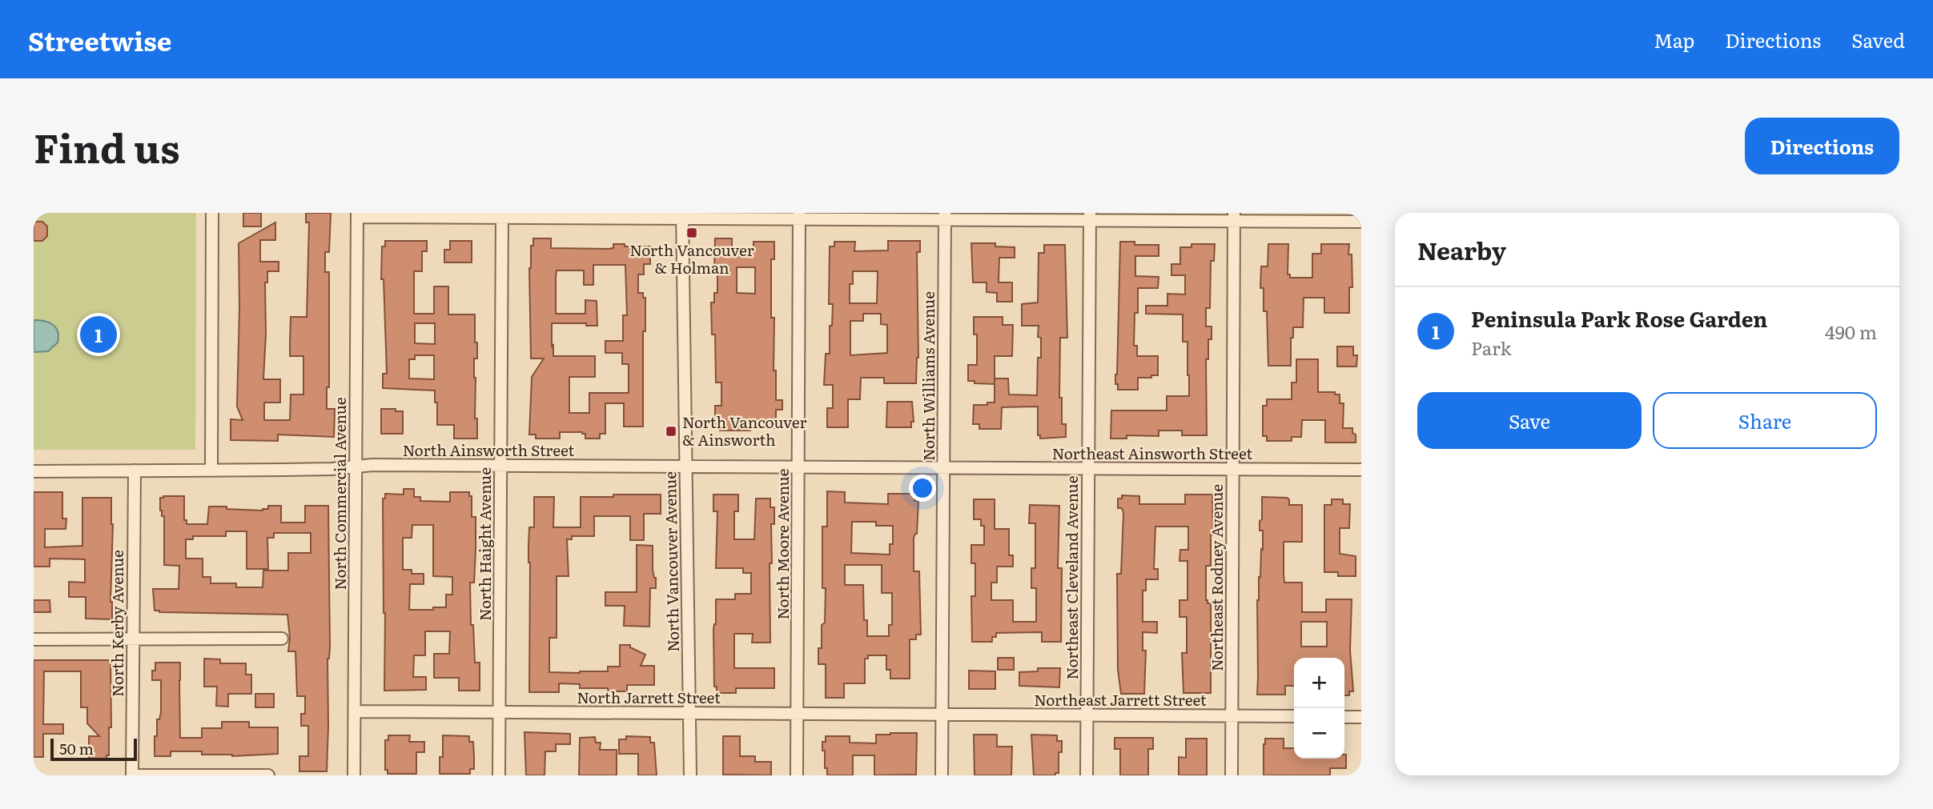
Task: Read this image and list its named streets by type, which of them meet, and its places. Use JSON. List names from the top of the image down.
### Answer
{
  "streets": {
    "street": [
      "North Williams Avenue",
      "North Ainsworth Street",
      "Northeast Ainsworth Street",
      "North Commercial Avenue",
      "North Haight Avenue",
      "North Moore Avenue",
      "North Vancouver Avenue",
      "Northeast Cleveland Avenue",
      "Northeast Rodney Avenue",
      "North Kerby Avenue",
      "North Jarrett Street",
      "Northeast Jarrett Street"
    ]
  },
  "crossings": [
    ["North Williams Avenue", "North Ainsworth Street"],
    ["North Williams Avenue", "Northeast Ainsworth Street"],
    ["North Williams Avenue", "North Jarrett Street"],
    ["North Williams Avenue", "Northeast Jarrett Street"],
    ["North Ainsworth Street", "Northeast Ainsworth Street"],
    ["North Ainsworth Street", "North Commercial Avenue"],
    ["North Ainsworth Street", "North Haight Avenue"],
    ["North Ainsworth Street", "North Moore Avenue"],
    ["North Ainsworth Street", "North Vancouver Avenue"],
    ["North Ainsworth Street", "North Kerby Avenue"],
    ["Northeast Ainsworth Street", "Northeast Cleveland Avenue"],
    ["Northeast Ainsworth Street", "Northeast Rodney Avenue"],
    ["North Commercial Avenue", "North Jarrett Street"],
    ["North Haight Avenue", "North Jarrett Street"],
    ["North Moore Avenue", "North Jarrett Street"],
    ["North Vancouver Avenue", "North Jarrett Street"],
    ["Northeast Cleveland Avenue", "Northeast Jarrett Street"],
    ["Northeast Rodney Avenue", "Northeast Jarrett Street"],
    ["North Jarrett Street", "Northeast Jarrett Street"]
  ],
  "places": {
    "transit": ["North Vancouver & Holman", "North Vancouver & Ainsworth"]
  },
  "scale_bar": "50 m",
  "page": {
    "header": "Streetwise",
    "nav": ["Map", "Directions", "Saved"],
    "title": "Find us",
    "buttons": [
      "Directions",
      ["Save", "Share"]
    ],
    "heading": "Nearby",
    "list": [
      {
        "mark": "1",
        "name": "Peninsula Park Rose Garden",
        "note": "Park",
        "value": "490 m"
      }
    ],
    "pins": "1",
    "map_buttons": ["+", "−"],
    "scale": "50 m"
  }
}
